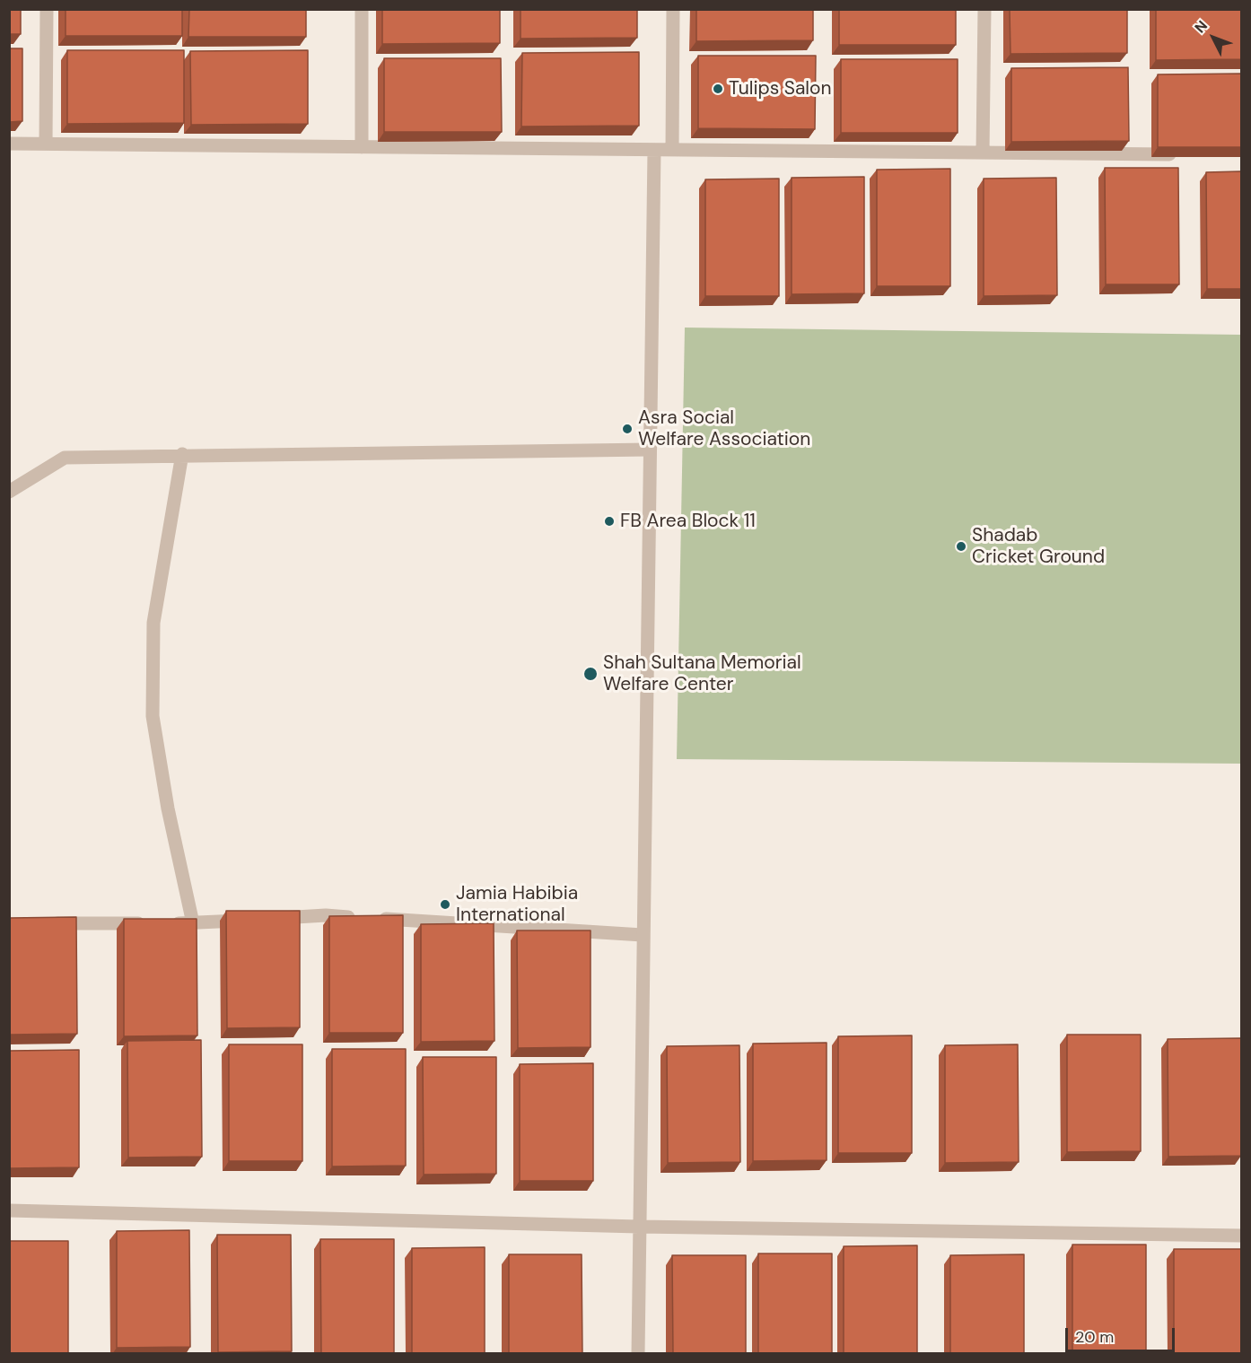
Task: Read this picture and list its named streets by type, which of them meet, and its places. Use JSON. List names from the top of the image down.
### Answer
{
  "places": [
    "Tulips Salon",
    "Asra Social Welfare Association",
    "FB Area Block 11",
    "Shadab Cricket Ground",
    "Shah Sultana Memorial Welfare Center",
    "Jamia Habibia International"
  ],
  "scale_bar": "20 m",
  "north": "top left"
}
